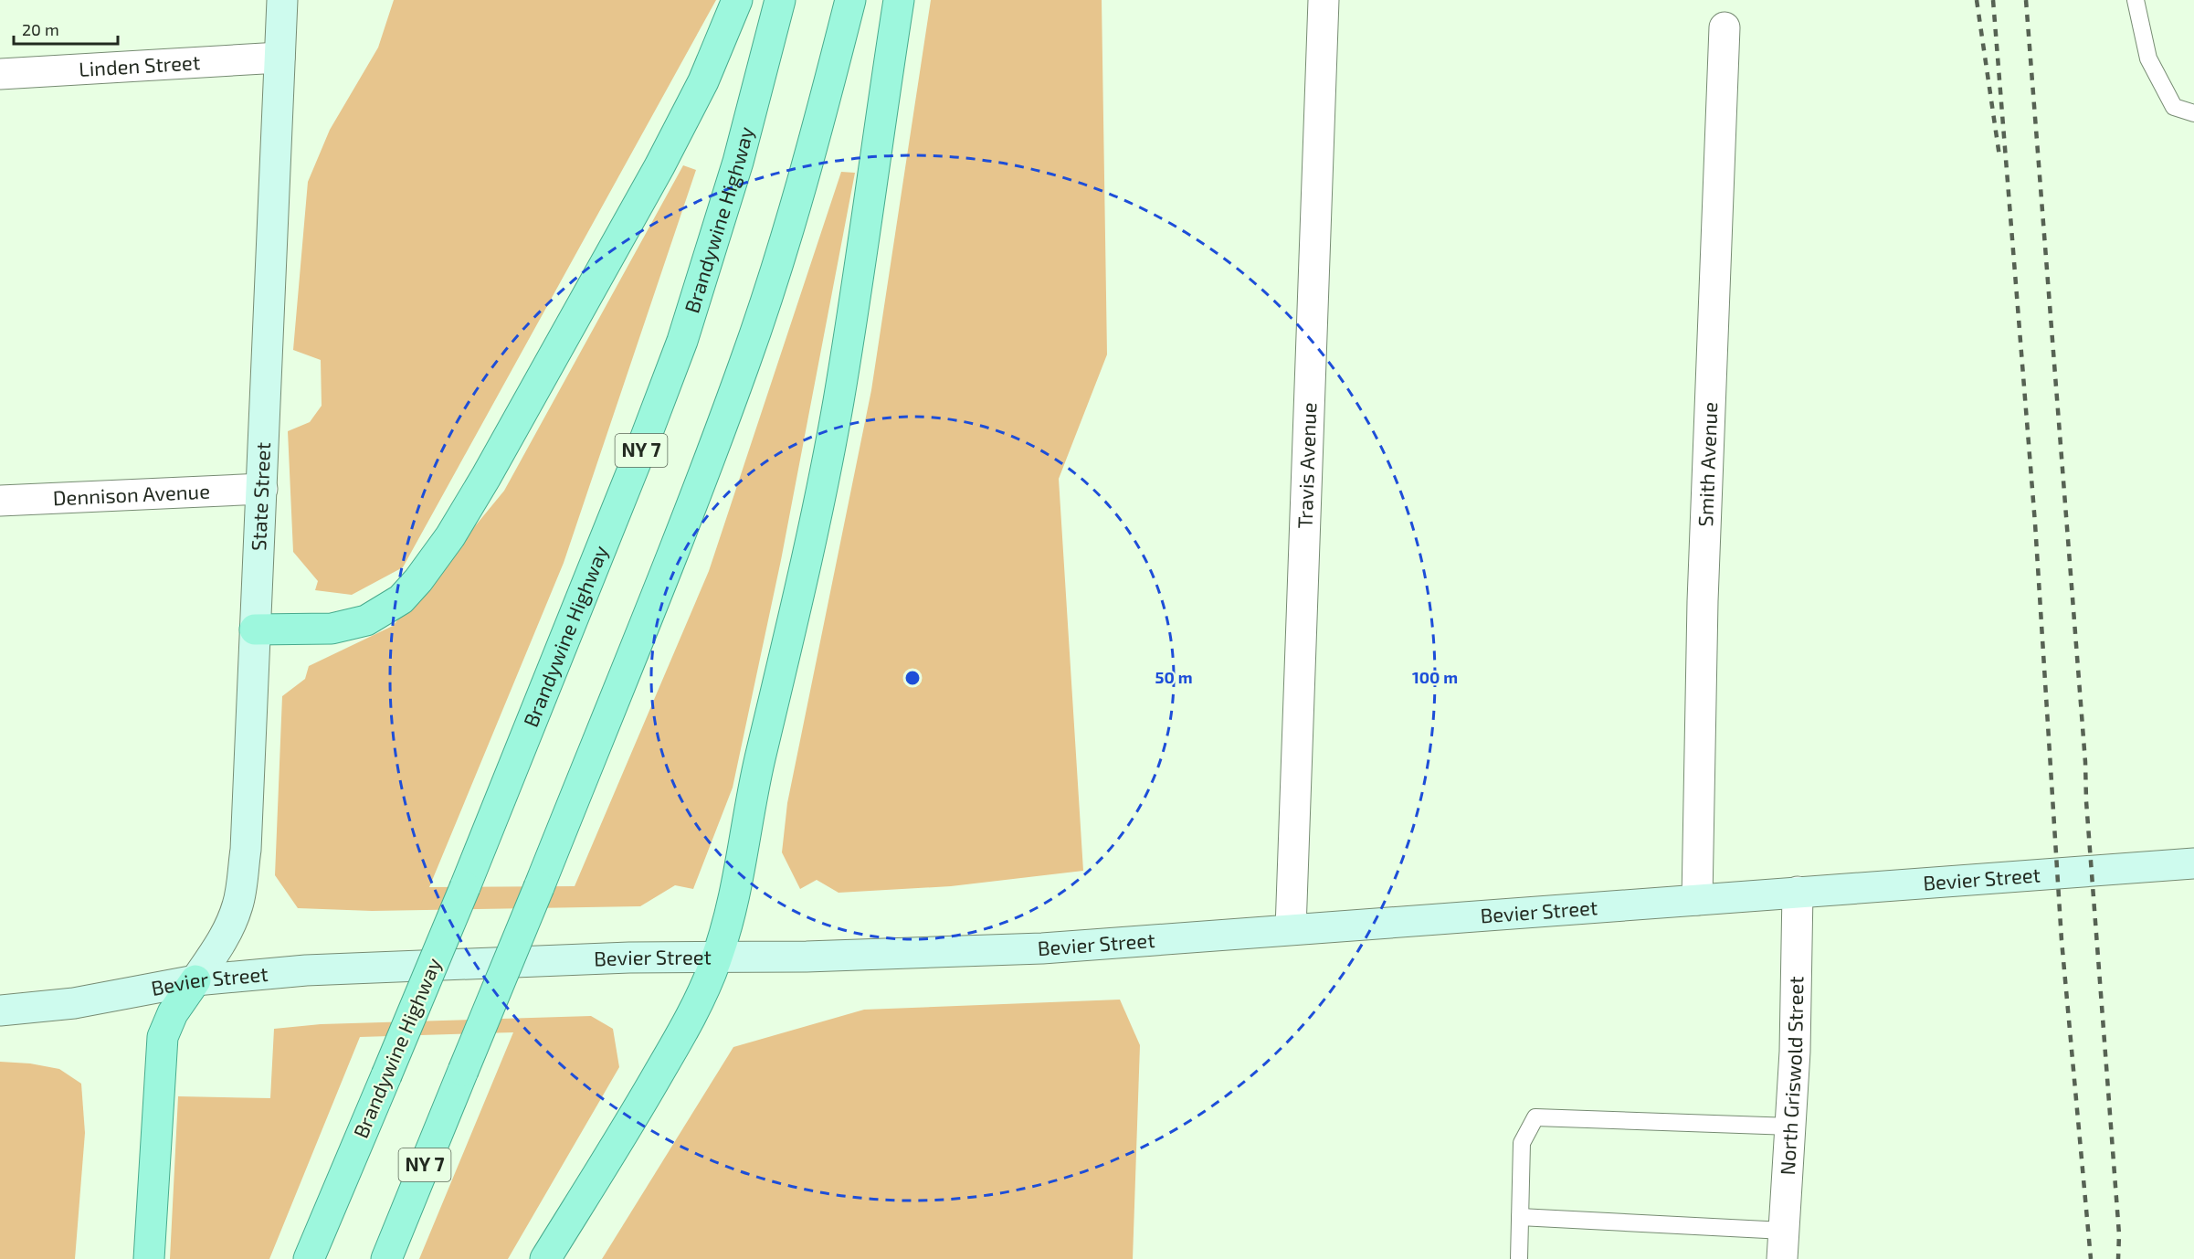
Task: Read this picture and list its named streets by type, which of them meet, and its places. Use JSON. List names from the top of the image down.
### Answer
{
  "streets": {
    "main road": [
      "Brandywine Highway",
      "NY 7",
      "State Street",
      "Bevier Street"
    ],
    "street": [
      "Linden Street",
      "Smith Avenue",
      "Travis Avenue",
      "Dennison Avenue",
      "North Griswold Street"
    ]
  },
  "crossings": [
    ["Linden Street", "State Street"],
    ["Smith Avenue", "Bevier Street"],
    ["Travis Avenue", "Bevier Street"],
    ["Dennison Avenue", "State Street"],
    ["State Street", "Bevier Street"],
    ["Bevier Street", "North Griswold Street"]
  ],
  "scale_bar": "20 m",
  "rings": ["50 m", "100 m"]
}
